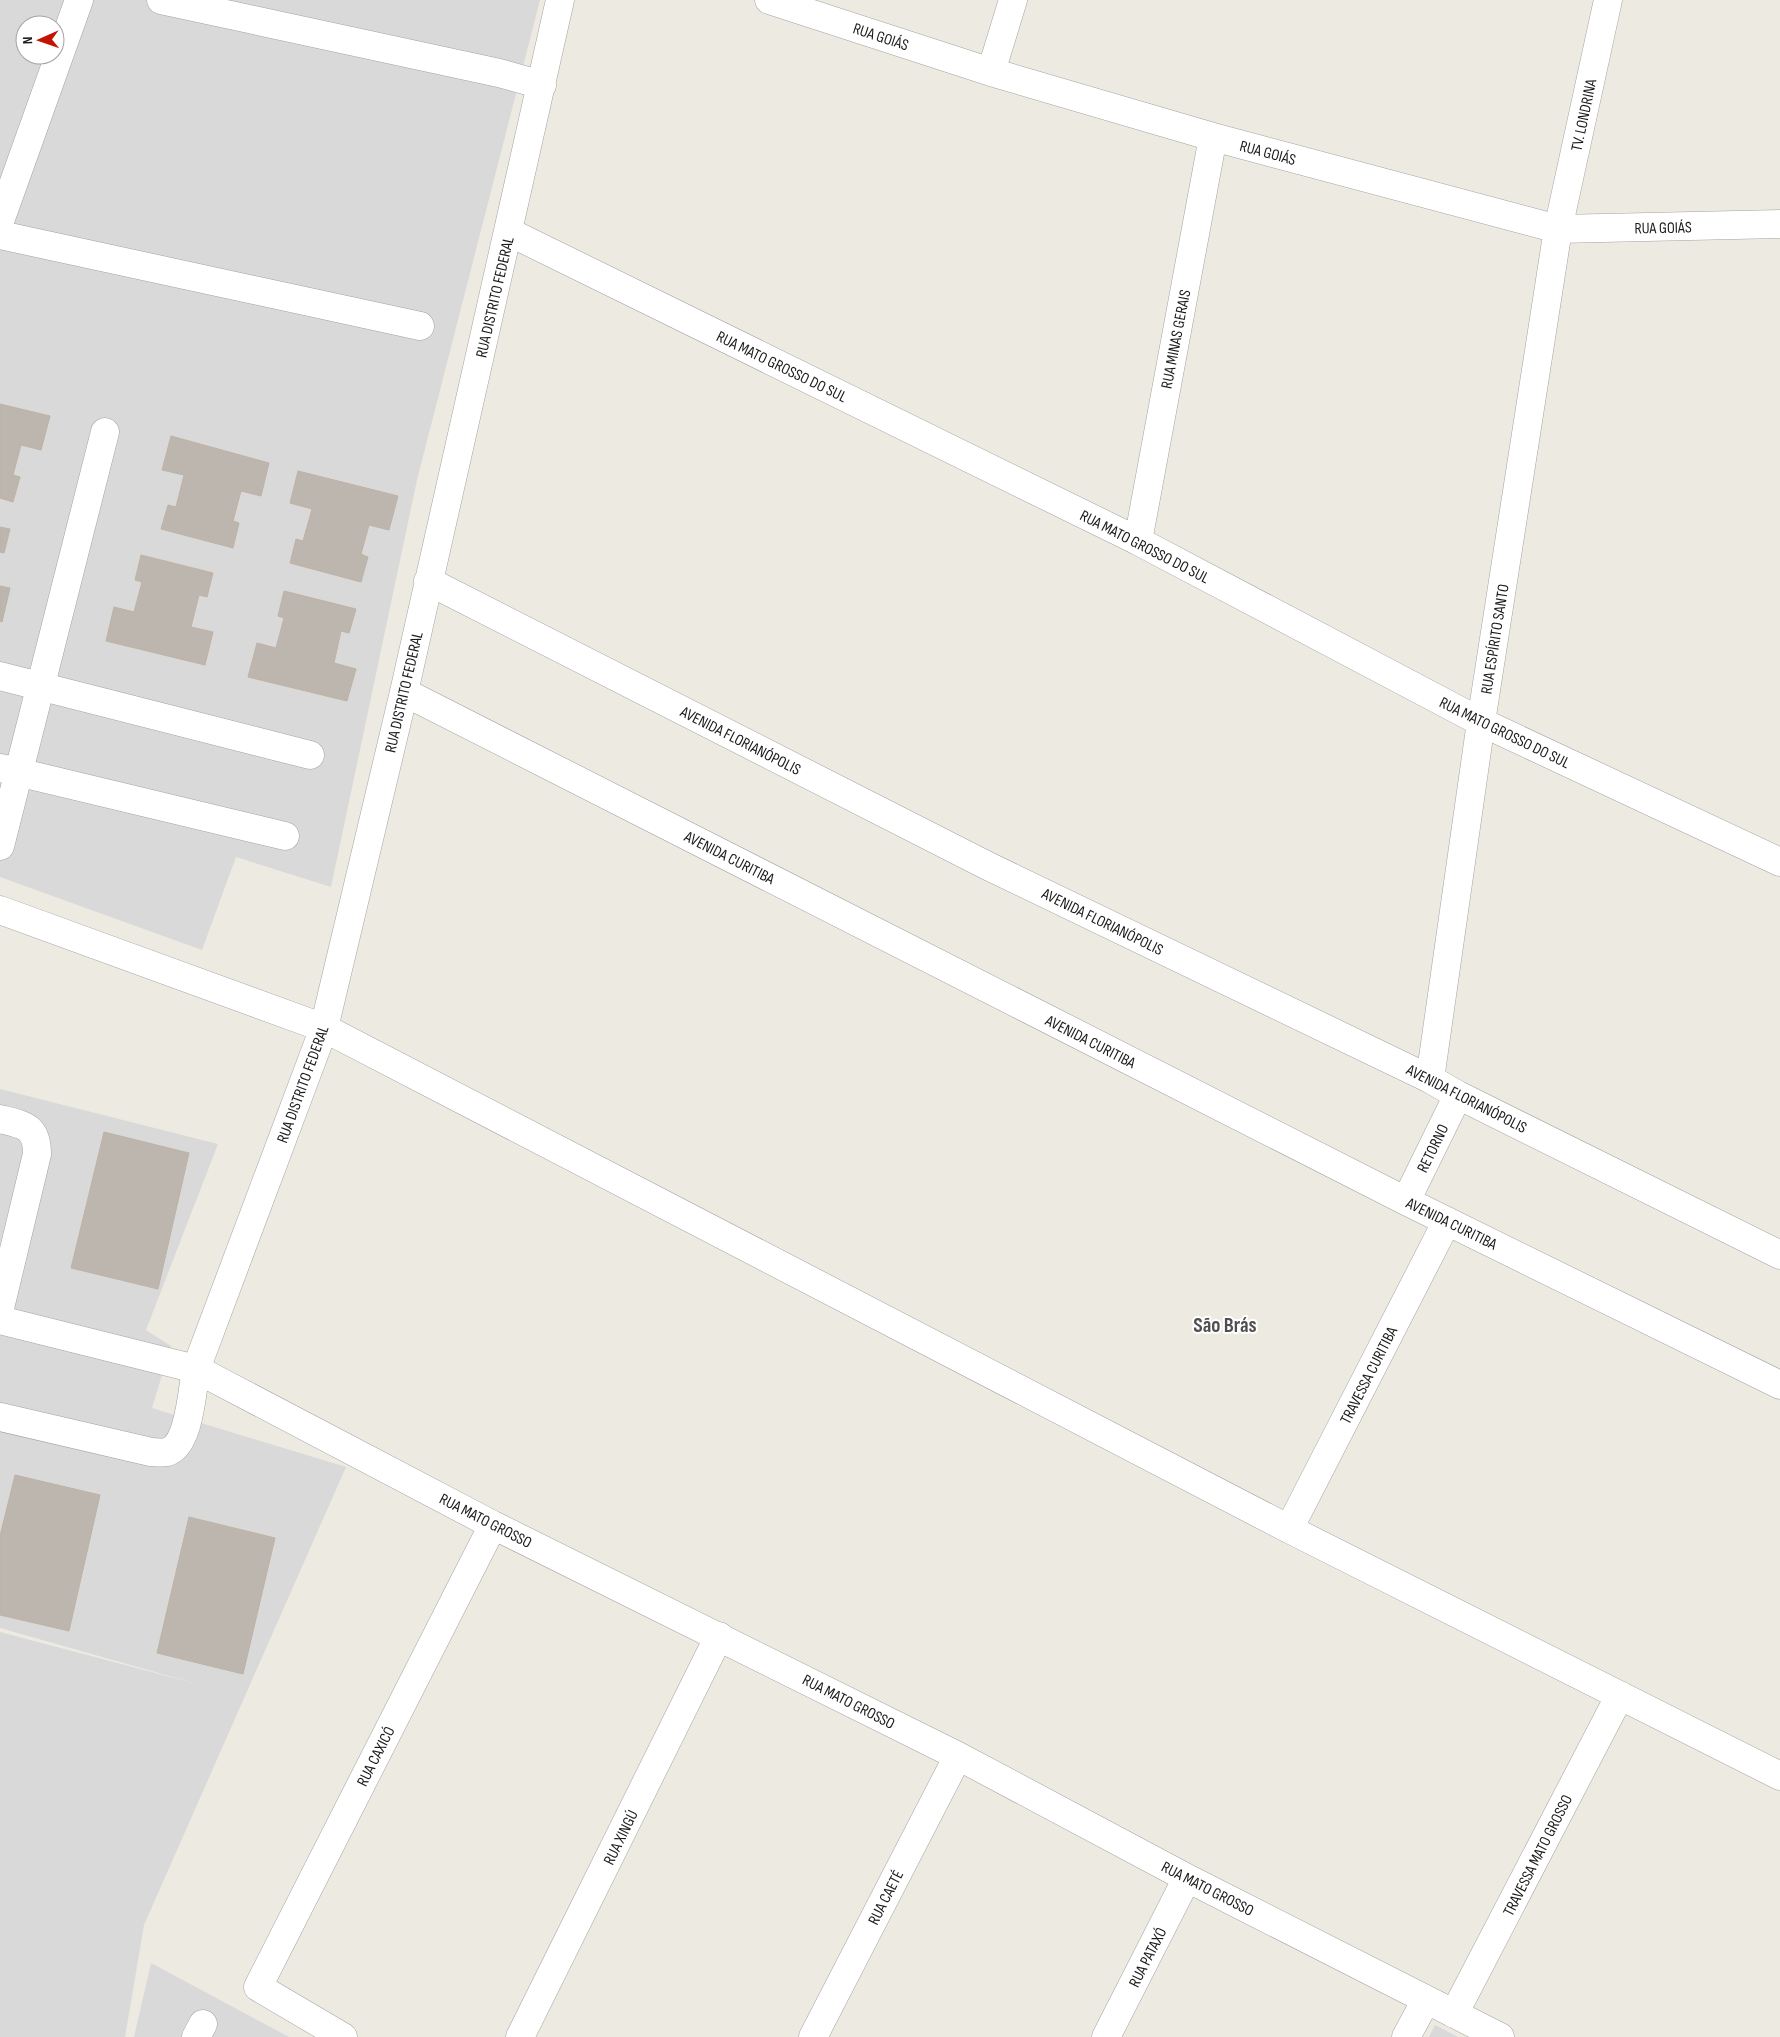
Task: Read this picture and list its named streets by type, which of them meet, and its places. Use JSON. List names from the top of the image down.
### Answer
{
  "streets": {
    "street": [
      "RUA GOIÁS",
      "TV. LONDRINA",
      "RUA DISTRITO FEDERAL",
      "RUA MINAS GERAIS",
      "RUA MATO GROSSO DO SUL",
      "RUA ESPÍRITO SANTO",
      "AVENIDA FLORIANÓPOLIS",
      "AVENIDA CURITIBA",
      "RETORNO",
      "TRAVESSA CURITIBA",
      "RUA MATO GROSSO",
      "RUA CAXICÓ",
      "RUA XINGÚ",
      "TRAVESSA MATO GROSSO",
      "RUA CAETÉ",
      "RUA PATAXÓ"
    ]
  },
  "crossings": [
    ["RUA GOIÁS", "TV. LONDRINA"],
    ["RUA GOIÁS", "RUA MINAS GERAIS"],
    ["RUA GOIÁS", "RUA ESPÍRITO SANTO"],
    ["TV. LONDRINA", "RUA ESPÍRITO SANTO"],
    ["RUA DISTRITO FEDERAL", "RUA MATO GROSSO DO SUL"],
    ["RUA DISTRITO FEDERAL", "AVENIDA FLORIANÓPOLIS"],
    ["RUA DISTRITO FEDERAL", "AVENIDA CURITIBA"],
    ["RUA DISTRITO FEDERAL", "RUA MATO GROSSO"],
    ["RUA MINAS GERAIS", "RUA MATO GROSSO DO SUL"],
    ["RUA MATO GROSSO DO SUL", "RUA ESPÍRITO SANTO"],
    ["RUA ESPÍRITO SANTO", "AVENIDA FLORIANÓPOLIS"],
    ["AVENIDA FLORIANÓPOLIS", "RETORNO"],
    ["AVENIDA CURITIBA", "RETORNO"],
    ["AVENIDA CURITIBA", "TRAVESSA CURITIBA"],
    ["RUA MATO GROSSO", "RUA CAXICÓ"],
    ["RUA MATO GROSSO", "RUA XINGÚ"],
    ["RUA MATO GROSSO", "TRAVESSA MATO GROSSO"],
    ["RUA MATO GROSSO", "RUA CAETÉ"],
    ["RUA MATO GROSSO", "RUA PATAXÓ"]
  ],
  "districts": ["São Brás"],
  "north": "left"
}
